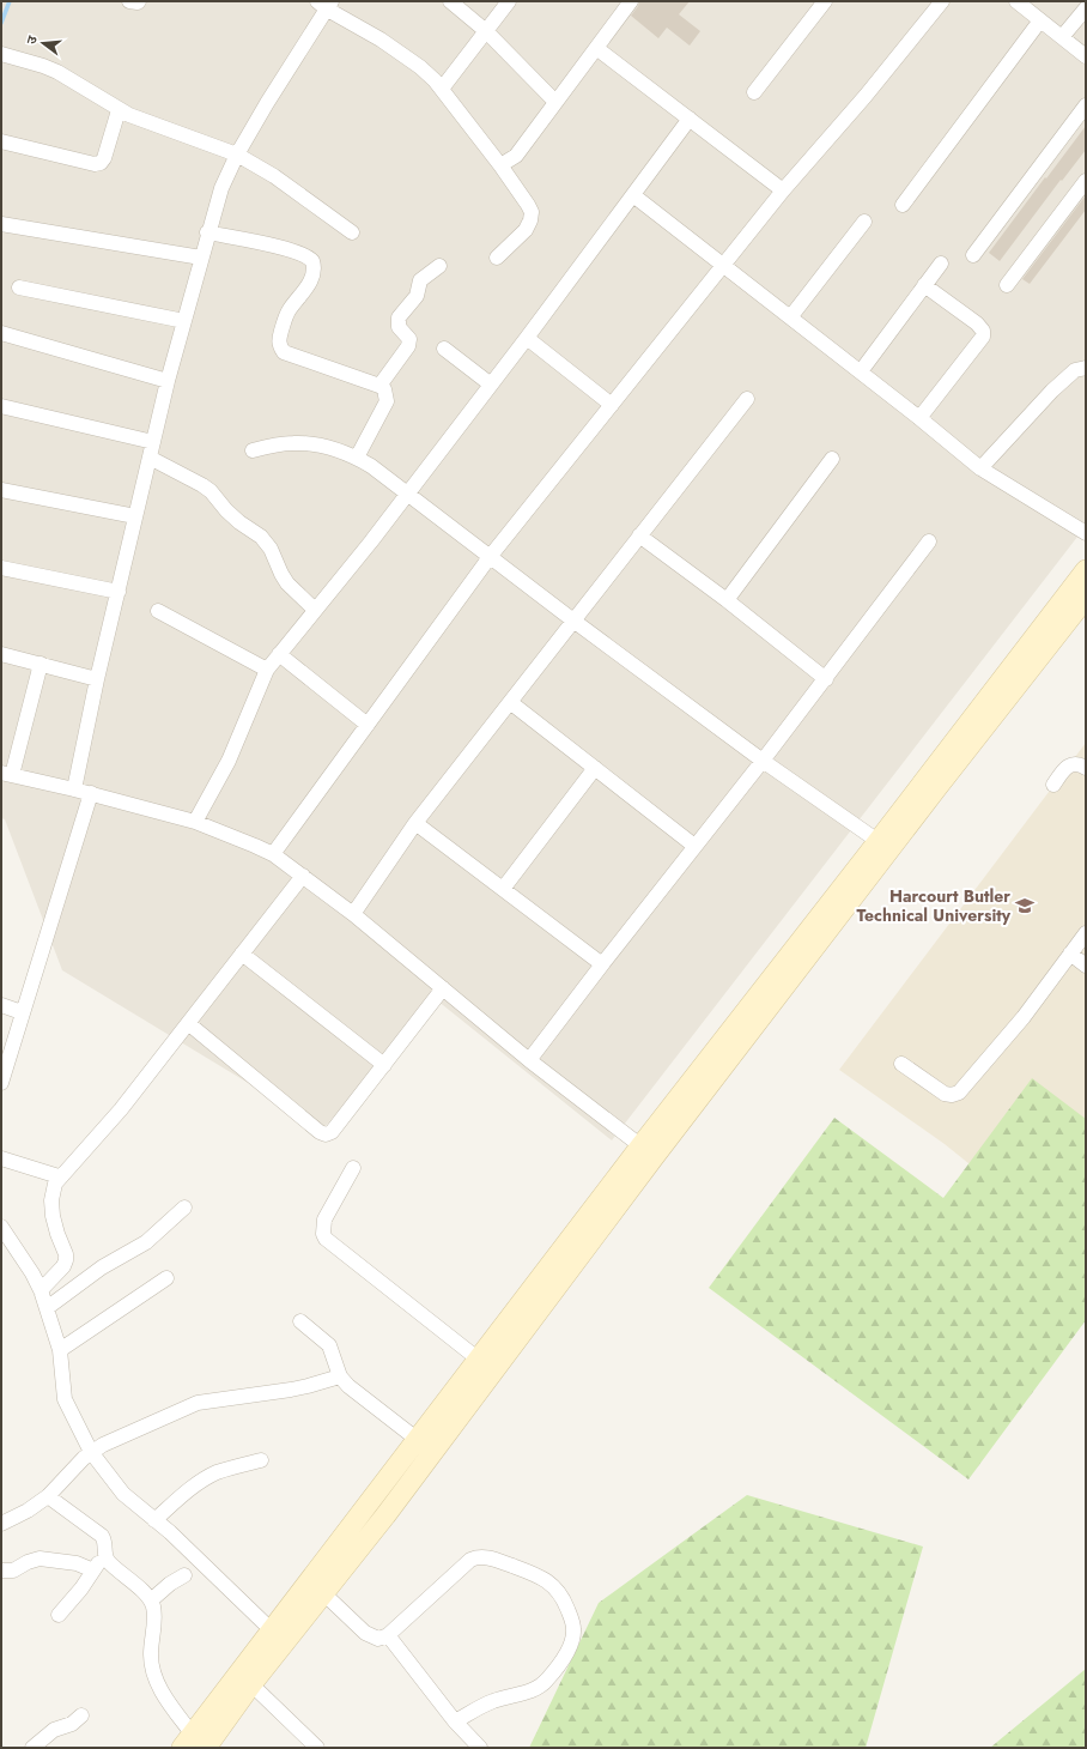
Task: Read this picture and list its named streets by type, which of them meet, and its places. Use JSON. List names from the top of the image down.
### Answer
{
  "places": {
    "school or university": ["Harcourt Butler Technical University"]
  },
  "north": "left"
}
